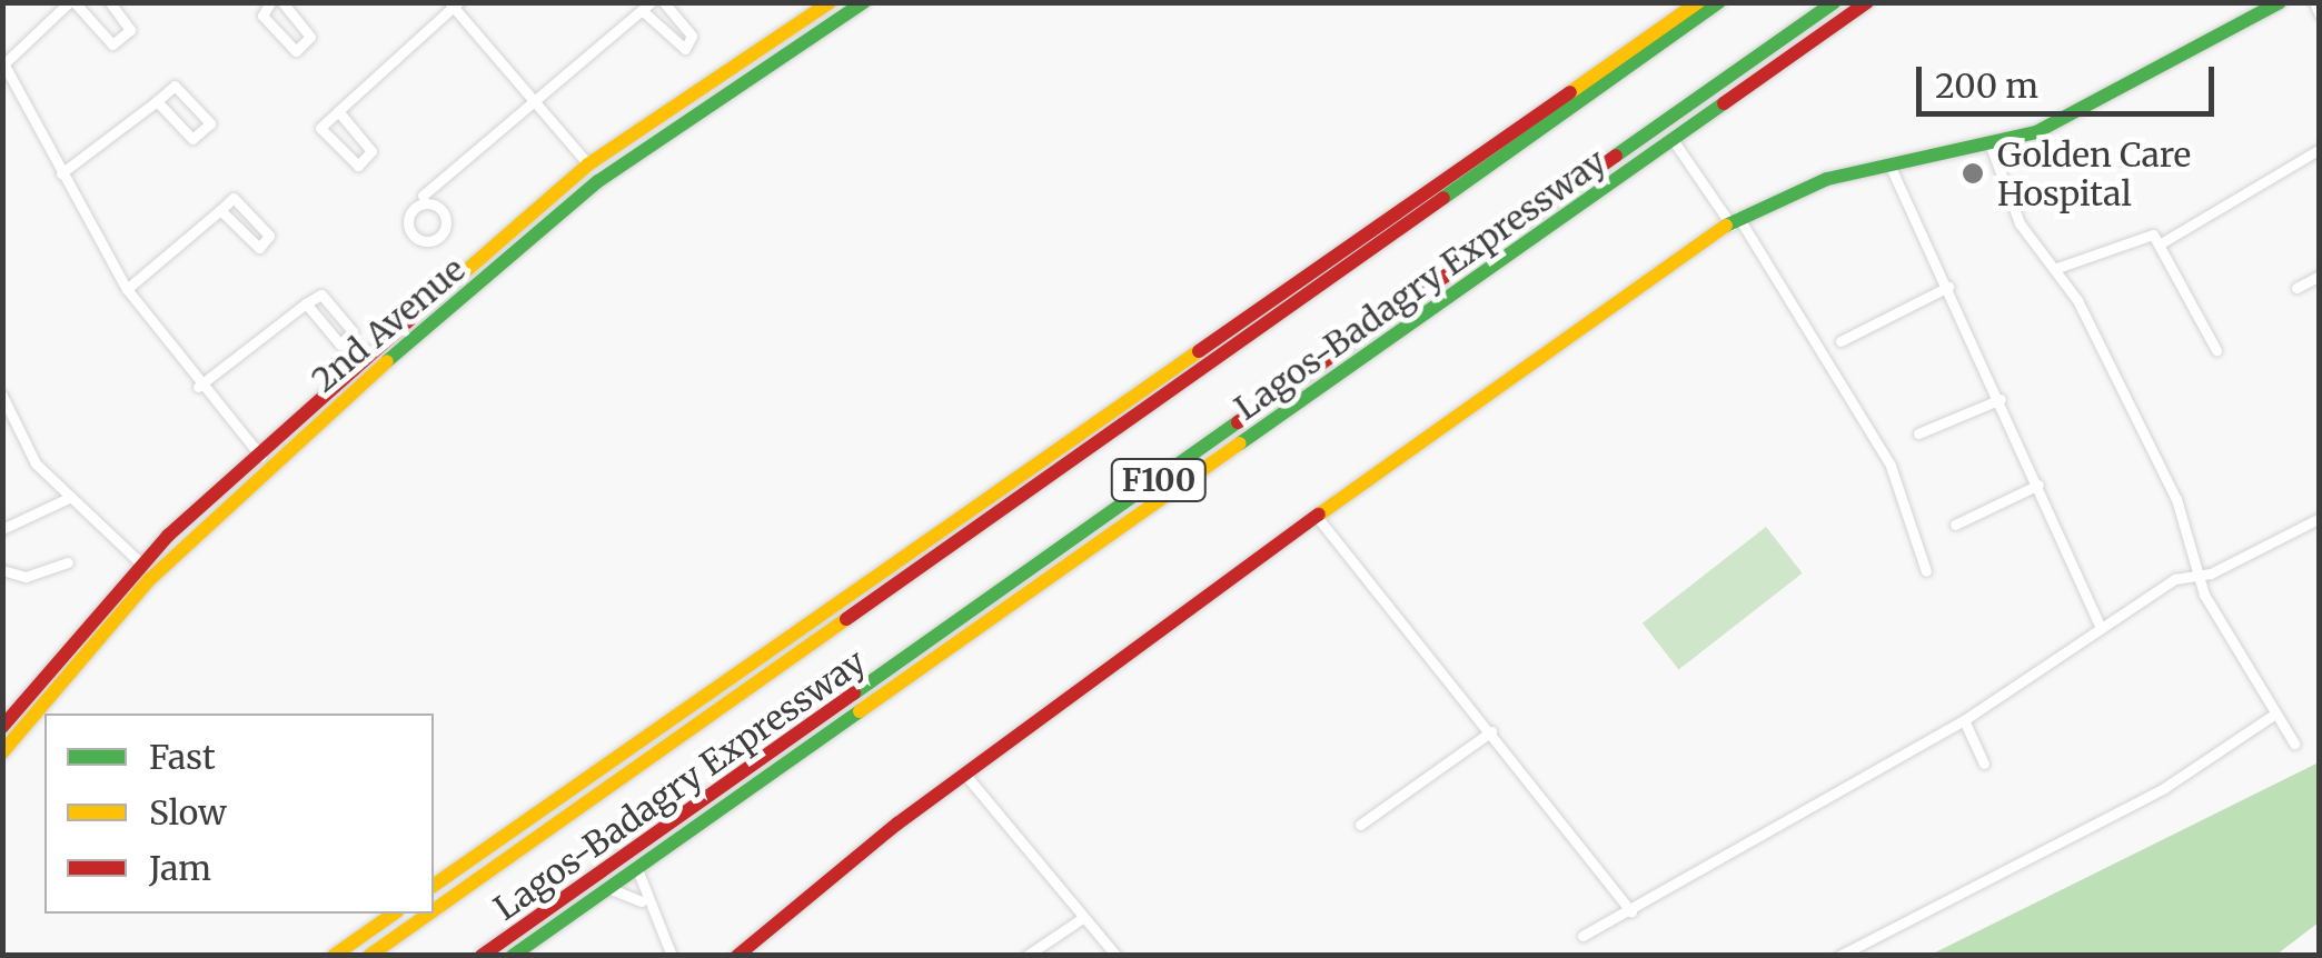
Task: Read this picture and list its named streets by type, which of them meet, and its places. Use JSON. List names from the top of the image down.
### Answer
{
  "streets": {
    "main road": ["Lagos-Badagry Expressway", "2nd Avenue", "F100"]
  },
  "places": ["Golden Care Hospital"],
  "legend": ["Fast", "Slow", "Jam"],
  "scale_bar": "200 m"
}
